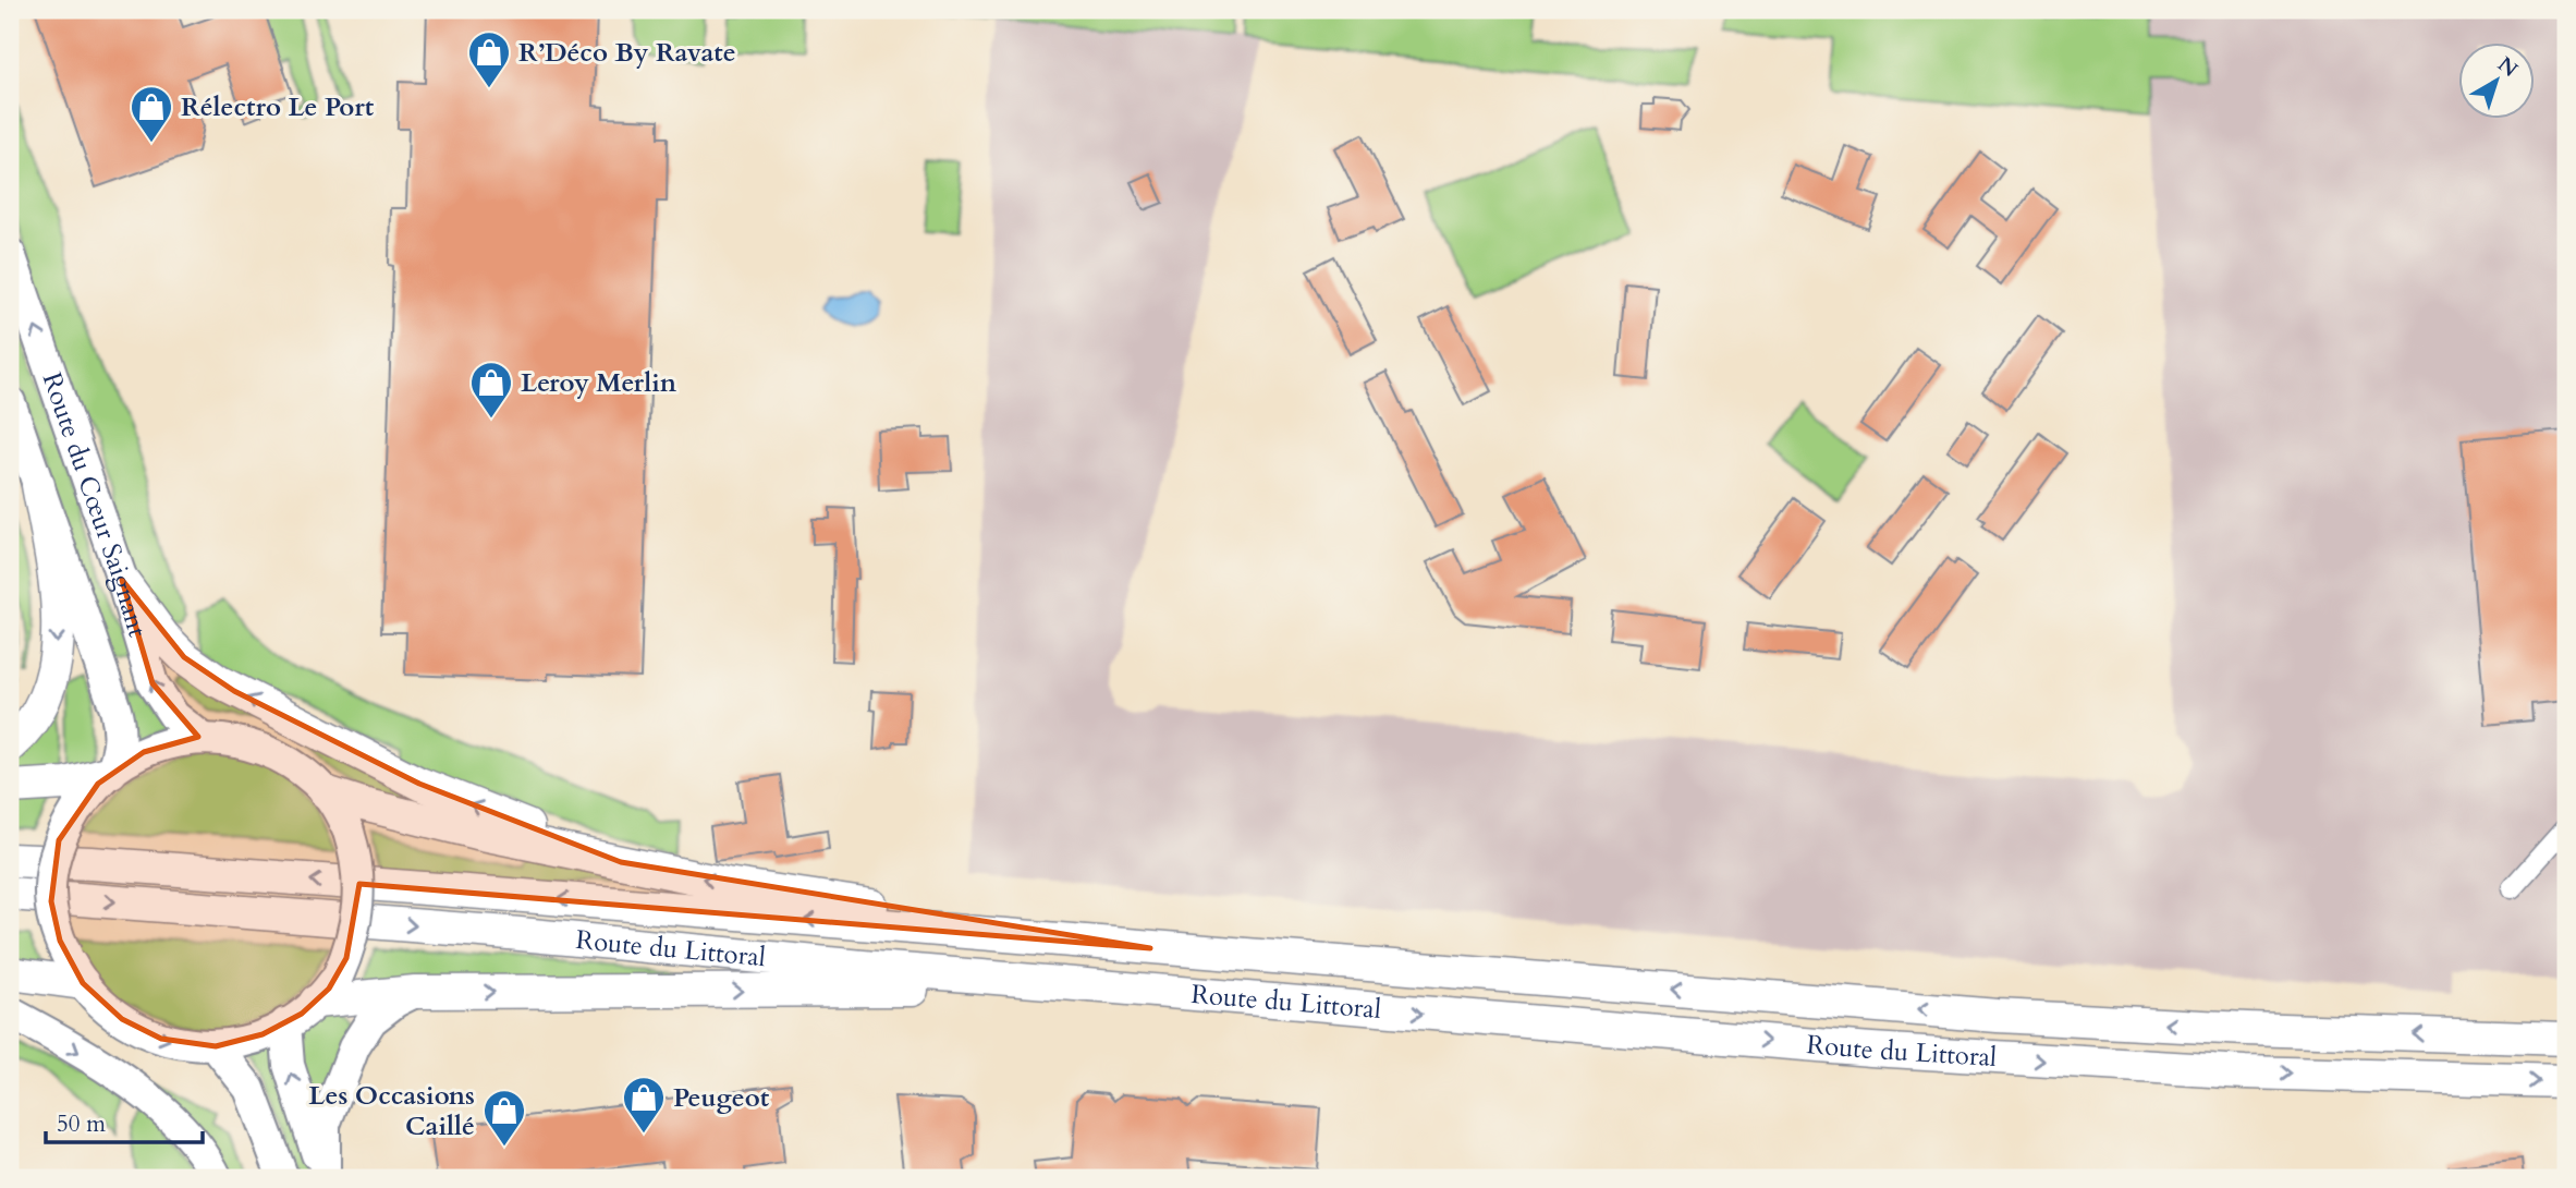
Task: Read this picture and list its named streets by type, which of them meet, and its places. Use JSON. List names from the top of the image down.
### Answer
{
  "streets": {
    "highway": ["Route du Littoral"],
    "main road": ["Route du Cœur Saignant"]
  },
  "places": {
    "shop": [
      "R’Déco By Ravate",
      "Rélectro Le Port",
      "Leroy Merlin",
      "Peugeot",
      "Les Occasions Caillé"
    ]
  },
  "scale_bar": "50 m",
  "north": "top right"
}
